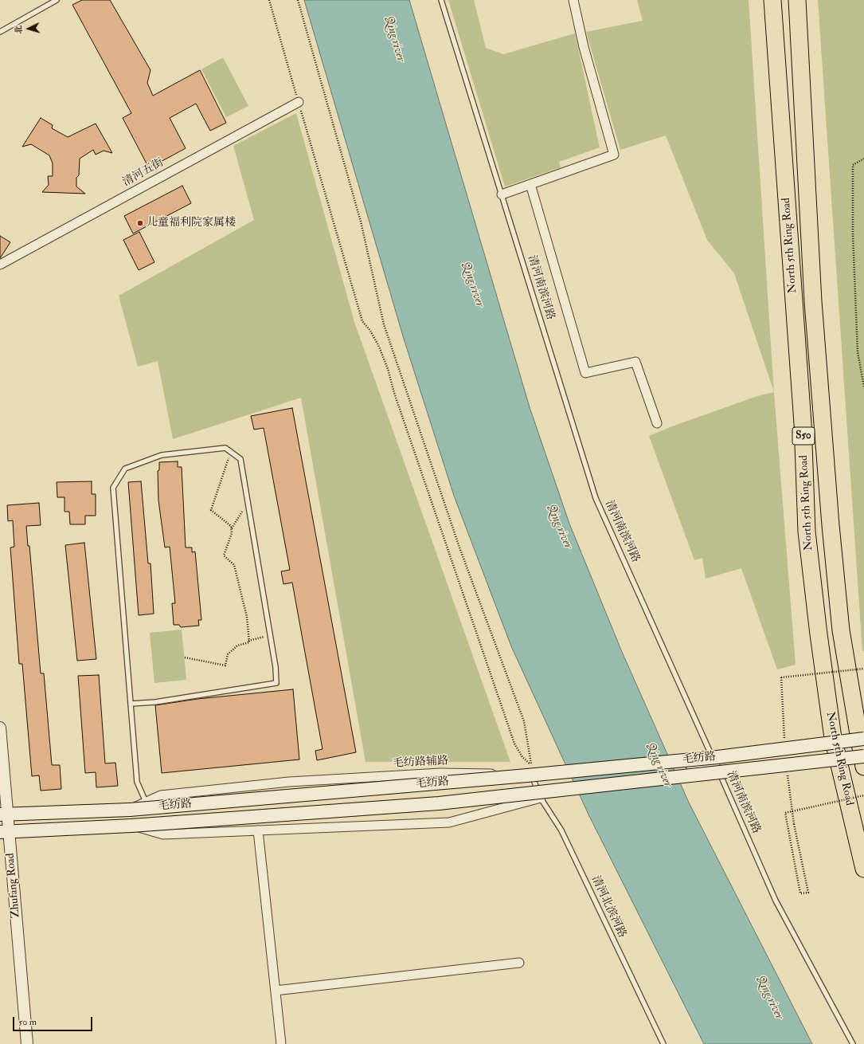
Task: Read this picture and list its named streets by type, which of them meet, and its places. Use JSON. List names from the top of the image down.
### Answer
{
  "streets": {
    "highway": ["North 5th Ring Road", "S50"],
    "main road": ["毛纺路"],
    "street": ["清河五街", "毛纺路辅路", "Zhufang Road"],
    "lane": ["清河南滨河路", "清河北滨河路"]
  },
  "crossings": [
    ["清河南滨河路", "毛纺路辅路"],
    ["毛纺路", "毛纺路辅路"],
    ["毛纺路", "Zhufang Road"],
    ["毛纺路辅路", "清河北滨河路"]
  ],
  "water": ["Qing river"],
  "places": ["儿童福利院家属楼"],
  "scale_bar": "50 m",
  "north": "left"
}
